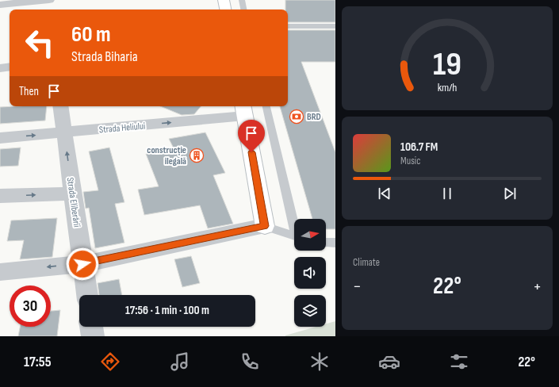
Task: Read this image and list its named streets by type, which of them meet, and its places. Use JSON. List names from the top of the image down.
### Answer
{
  "streets": {
    "street": ["Strada Heliului", "Strada Eliberării"]
  },
  "crossings": [
    ["Strada Heliului", "Strada Eliberării"]
  ],
  "places": {
    "bank": ["BRD"],
    "building": ["construcție ilegală"]
  },
  "north": "right",
  "page": {
    "turn": ["60 m", "Strada Biharia"],
    "then": "Then",
    "song": ["106.7 FM", "Music"],
    "tile": "Climate",
    "heat": ["−", "22°", "+"],
    "limit": "30",
    "trip": "17:56 · 1 min · 100 m",
    "tabs": ["17:55", "22°"],
    "gauge": ["19", "km/h"]
  }
}
